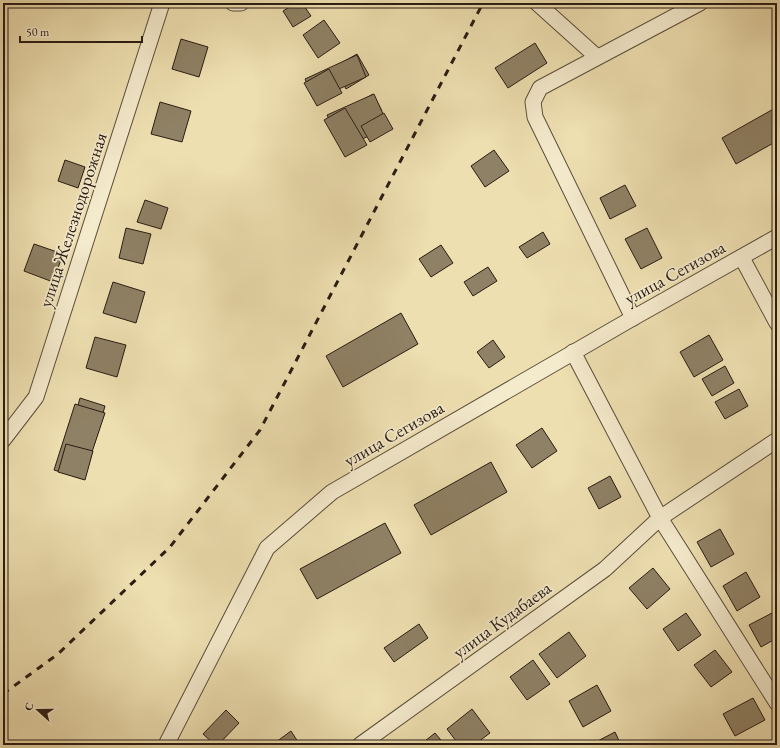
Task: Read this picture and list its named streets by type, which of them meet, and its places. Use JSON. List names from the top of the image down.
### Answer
{
  "streets": {
    "street": ["улица Железнодорожная", "улица Сегизова", "улица Кудабаева"]
  },
  "scale_bar": "50 m",
  "north": "left"
}
